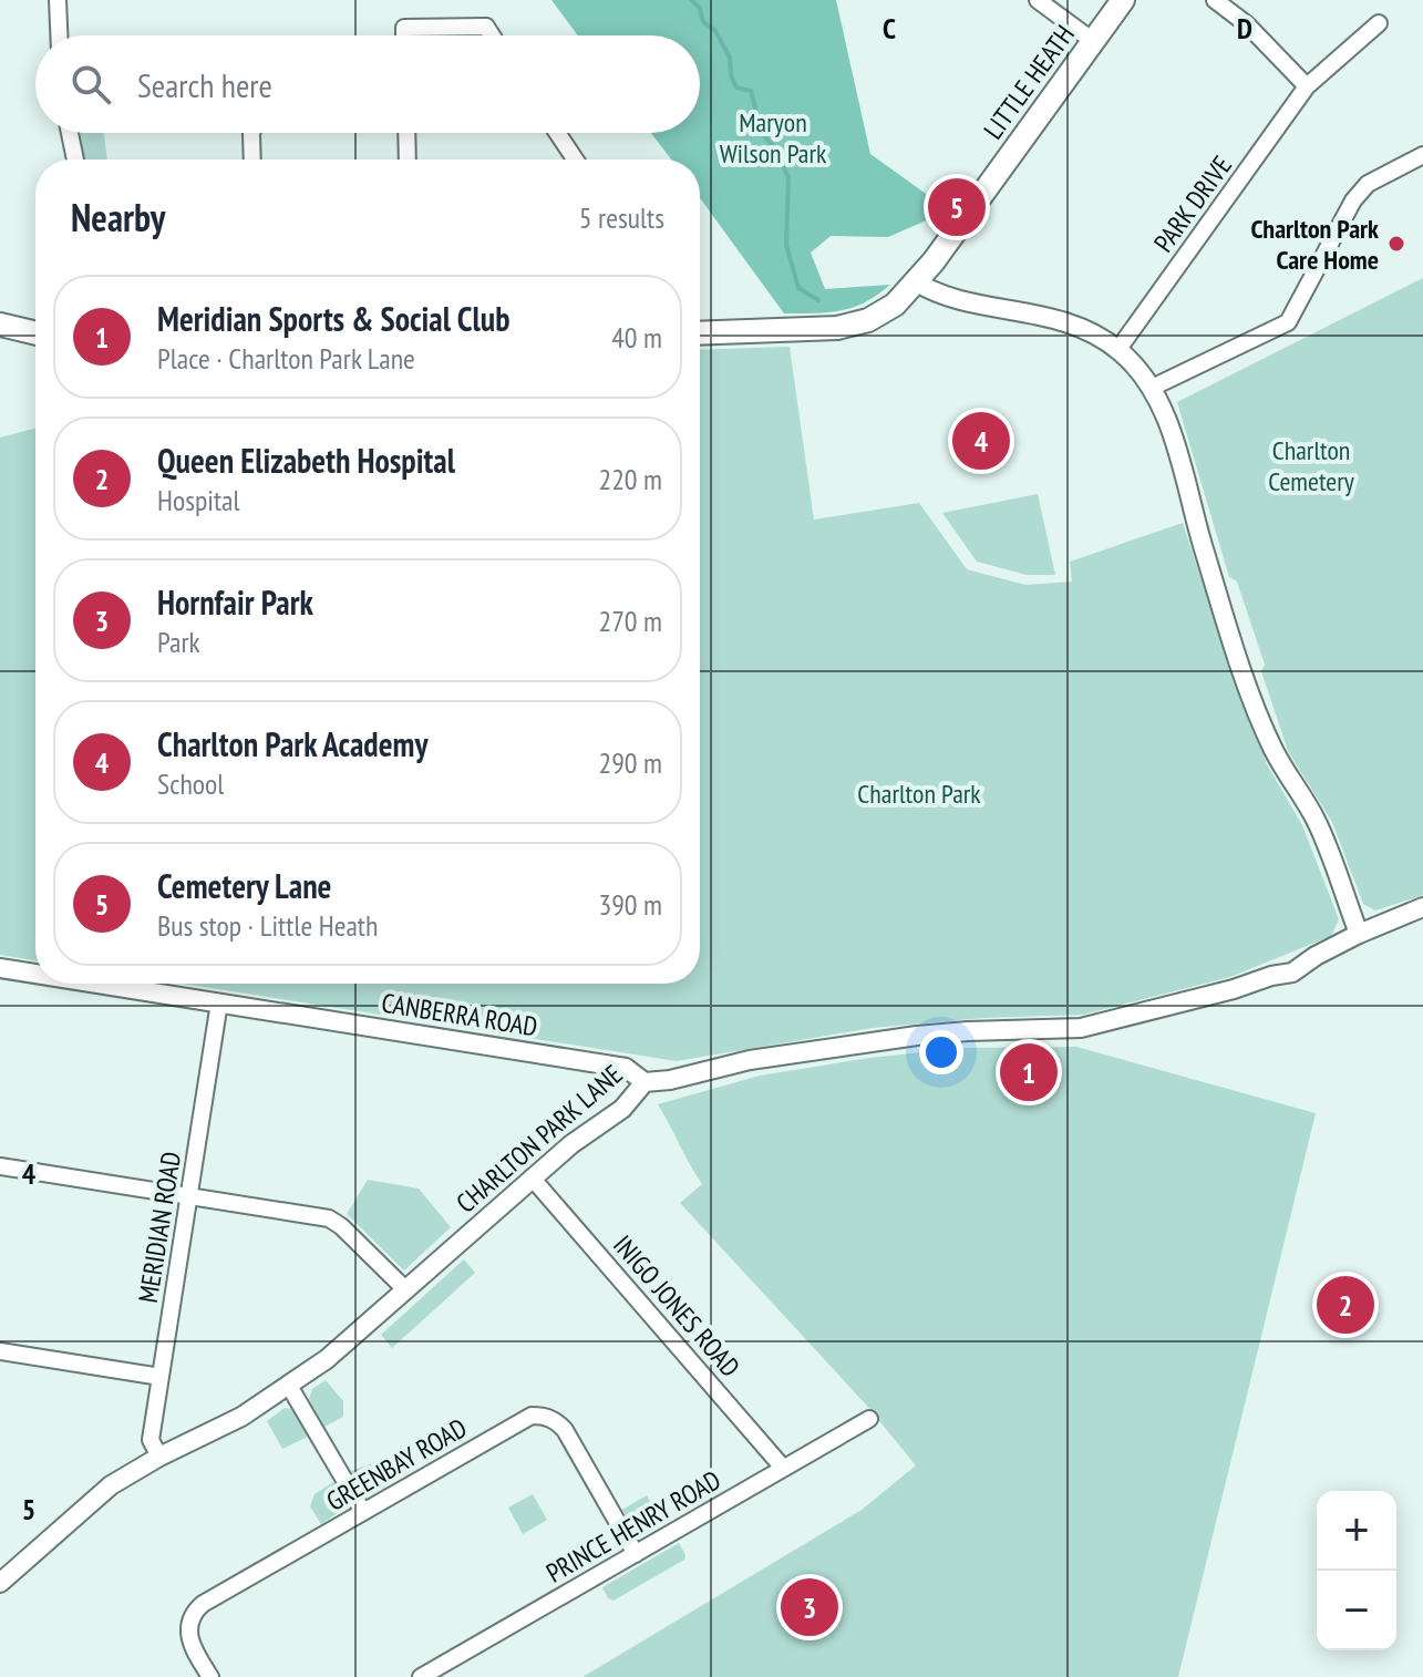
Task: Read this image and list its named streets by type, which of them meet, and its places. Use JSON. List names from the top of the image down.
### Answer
{
  "streets": {
    "main road": ["LITTLE HEATH"],
    "street": [
      "PARK DRIVE",
      "CANBERRA ROAD",
      "CHARLTON PARK LANE",
      "MERIDIAN ROAD",
      "INIGO JONES ROAD",
      "GREENBAY ROAD",
      "PRINCE HENRY ROAD"
    ]
  },
  "crossings": [
    ["CANBERRA ROAD", "CHARLTON PARK LANE"],
    ["CANBERRA ROAD", "MERIDIAN ROAD"],
    ["CHARLTON PARK LANE", "MERIDIAN ROAD"],
    ["CHARLTON PARK LANE", "INIGO JONES ROAD"],
    ["INIGO JONES ROAD", "PRINCE HENRY ROAD"],
    ["GREENBAY ROAD", "PRINCE HENRY ROAD"]
  ],
  "parks": ["Maryon Wilson Park", "Charlton Cemetery", "Charlton Park"],
  "places": ["Charlton Park Care Home"],
  "page": {
    "search": "Search here",
    "heading": ["Nearby", "5 results"],
    "pins": [
      "5",
      "4",
      "1",
      "2",
      "3"
    ],
    "list": [
      {
        "mark": "1",
        "name": "Meridian Sports & Social Club",
        "note": "Place · Charlton Park Lane",
        "value": "40 m"
      },
      {
        "mark": "2",
        "name": "Queen Elizabeth Hospital",
        "note": "Hospital",
        "value": "220 m"
      },
      {
        "mark": "3",
        "name": "Hornfair Park",
        "note": "Park",
        "value": "270 m"
      },
      {
        "mark": "4",
        "name": "Charlton Park Academy",
        "note": "School",
        "value": "290 m"
      },
      {
        "mark": "5",
        "name": "Cemetery Lane",
        "note": "Bus stop · Little Heath",
        "value": "390 m"
      }
    ],
    "map_buttons": ["+", "−"]
  },
  "grid": {
    "columns": ["C", "D"],
    "rows": ["4", "5"]
  }
}
